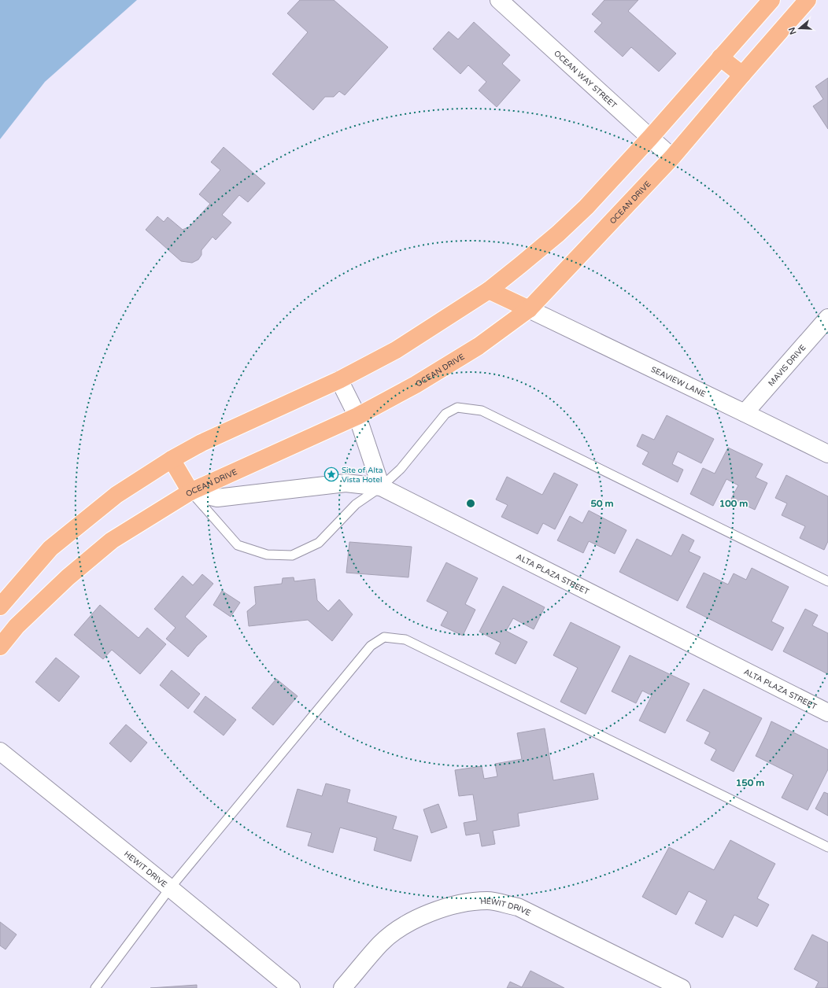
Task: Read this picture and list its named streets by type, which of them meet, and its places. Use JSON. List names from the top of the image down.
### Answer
{
  "streets": {
    "main road": ["OCEAN DRIVE"],
    "street": [
      "OCEAN WAY STREET",
      "MAVIS DRIVE",
      "SEAVIEW LANE",
      "ALTA PLAZA STREET",
      "HEWIT DRIVE"
    ]
  },
  "crossings": [
    ["OCEAN WAY STREET", "OCEAN DRIVE"],
    ["OCEAN DRIVE", "SEAVIEW LANE"],
    ["MAVIS DRIVE", "SEAVIEW LANE"]
  ],
  "places": {
    "place": ["Site of Alta Vista Hotel"]
  },
  "north": "left",
  "rings": ["50 m", "100 m", "150 m"]
}
